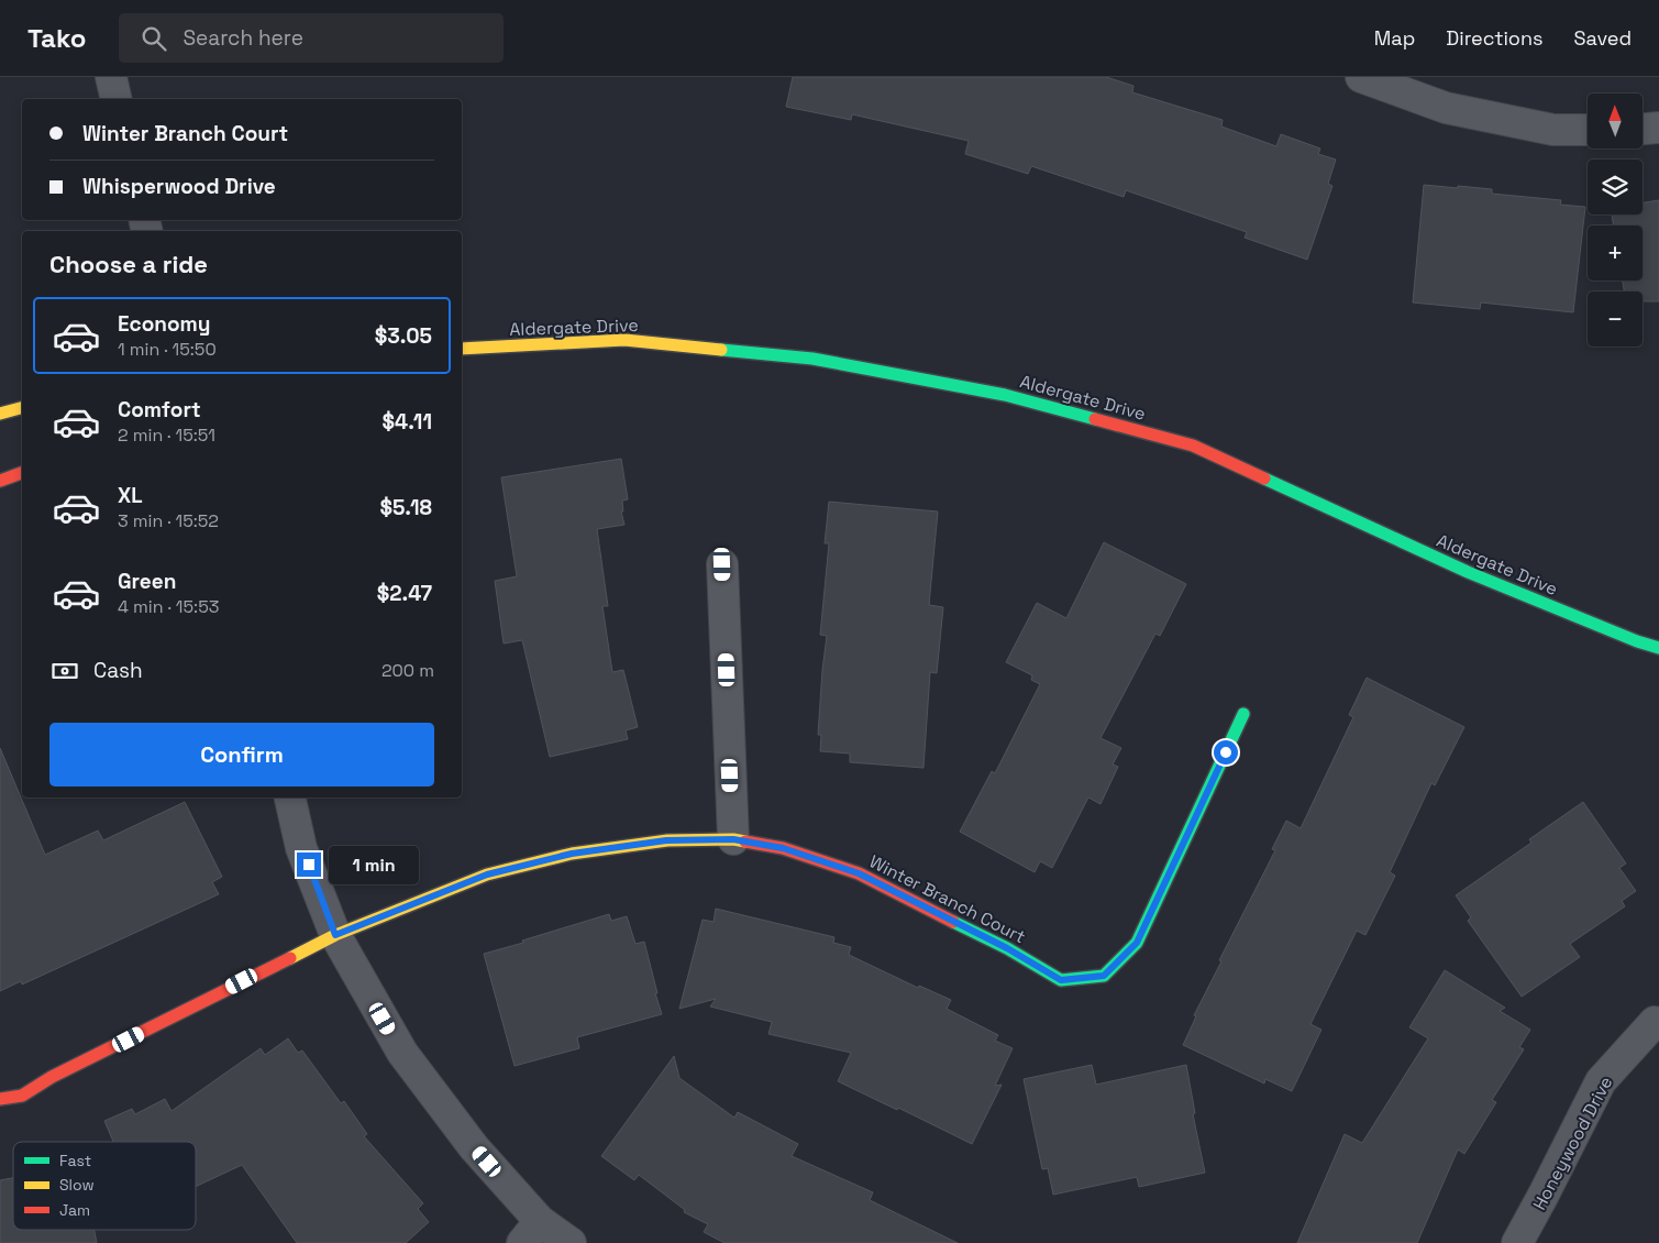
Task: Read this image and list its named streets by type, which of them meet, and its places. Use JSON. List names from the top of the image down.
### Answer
{
  "streets": {
    "street": ["Aldergate Drive", "Winter Branch Court", "Honeywood Drive"]
  },
  "legend": ["Fast", "Slow", "Jam"],
  "north": "top",
  "page": {
    "header": "Tako",
    "search": "Search here",
    "nav": ["Map", "Directions", "Saved"],
    "map_buttons": ["+", "−"],
    "banner": ["Winter Branch Court", "Whisperwood Drive"],
    "heading": "Choose a ride",
    "list": [
      {
        "name": "Economy",
        "note": "1 min · 15:50",
        "value": "$3.05"
      },
      {
        "name": "Comfort",
        "note": "2 min · 15:51",
        "value": "$4.11"
      },
      {
        "name": "XL",
        "note": "3 min · 15:52",
        "value": "$5.18"
      },
      {
        "name": "Green",
        "note": "4 min · 15:53",
        "value": "$2.47"
      }
    ],
    "pay": ["Cash", "200 m"],
    "buttons": "Confirm",
    "bubble": "1 min"
  }
}
